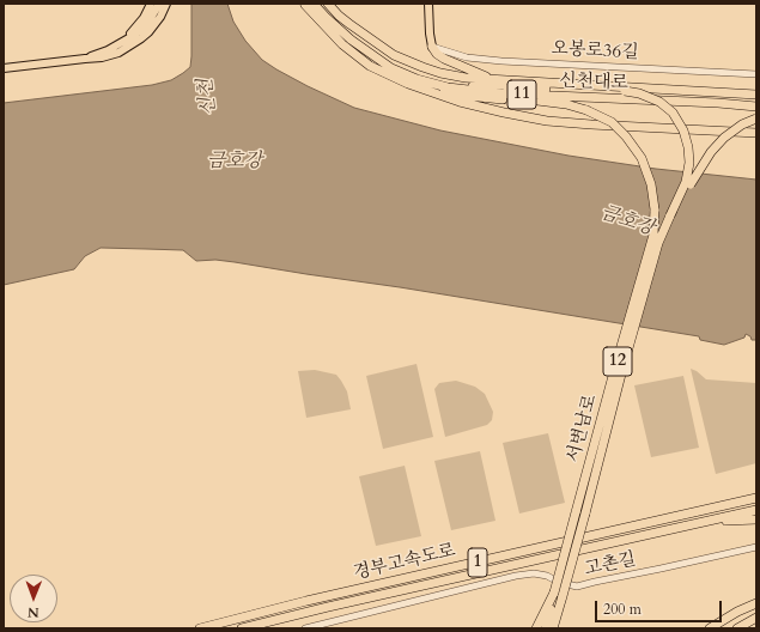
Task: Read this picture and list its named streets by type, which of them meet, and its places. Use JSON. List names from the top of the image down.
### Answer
{
  "streets": {
    "highway": [
      "신천대로",
      "11",
      "12",
      "서변남로",
      "경부고속도로",
      "1"
    ],
    "street": ["오봉로36길", "고촌길"]
  },
  "water": ["신천", "금호강"],
  "scale_bar": "200 m",
  "north": "bottom"
}
